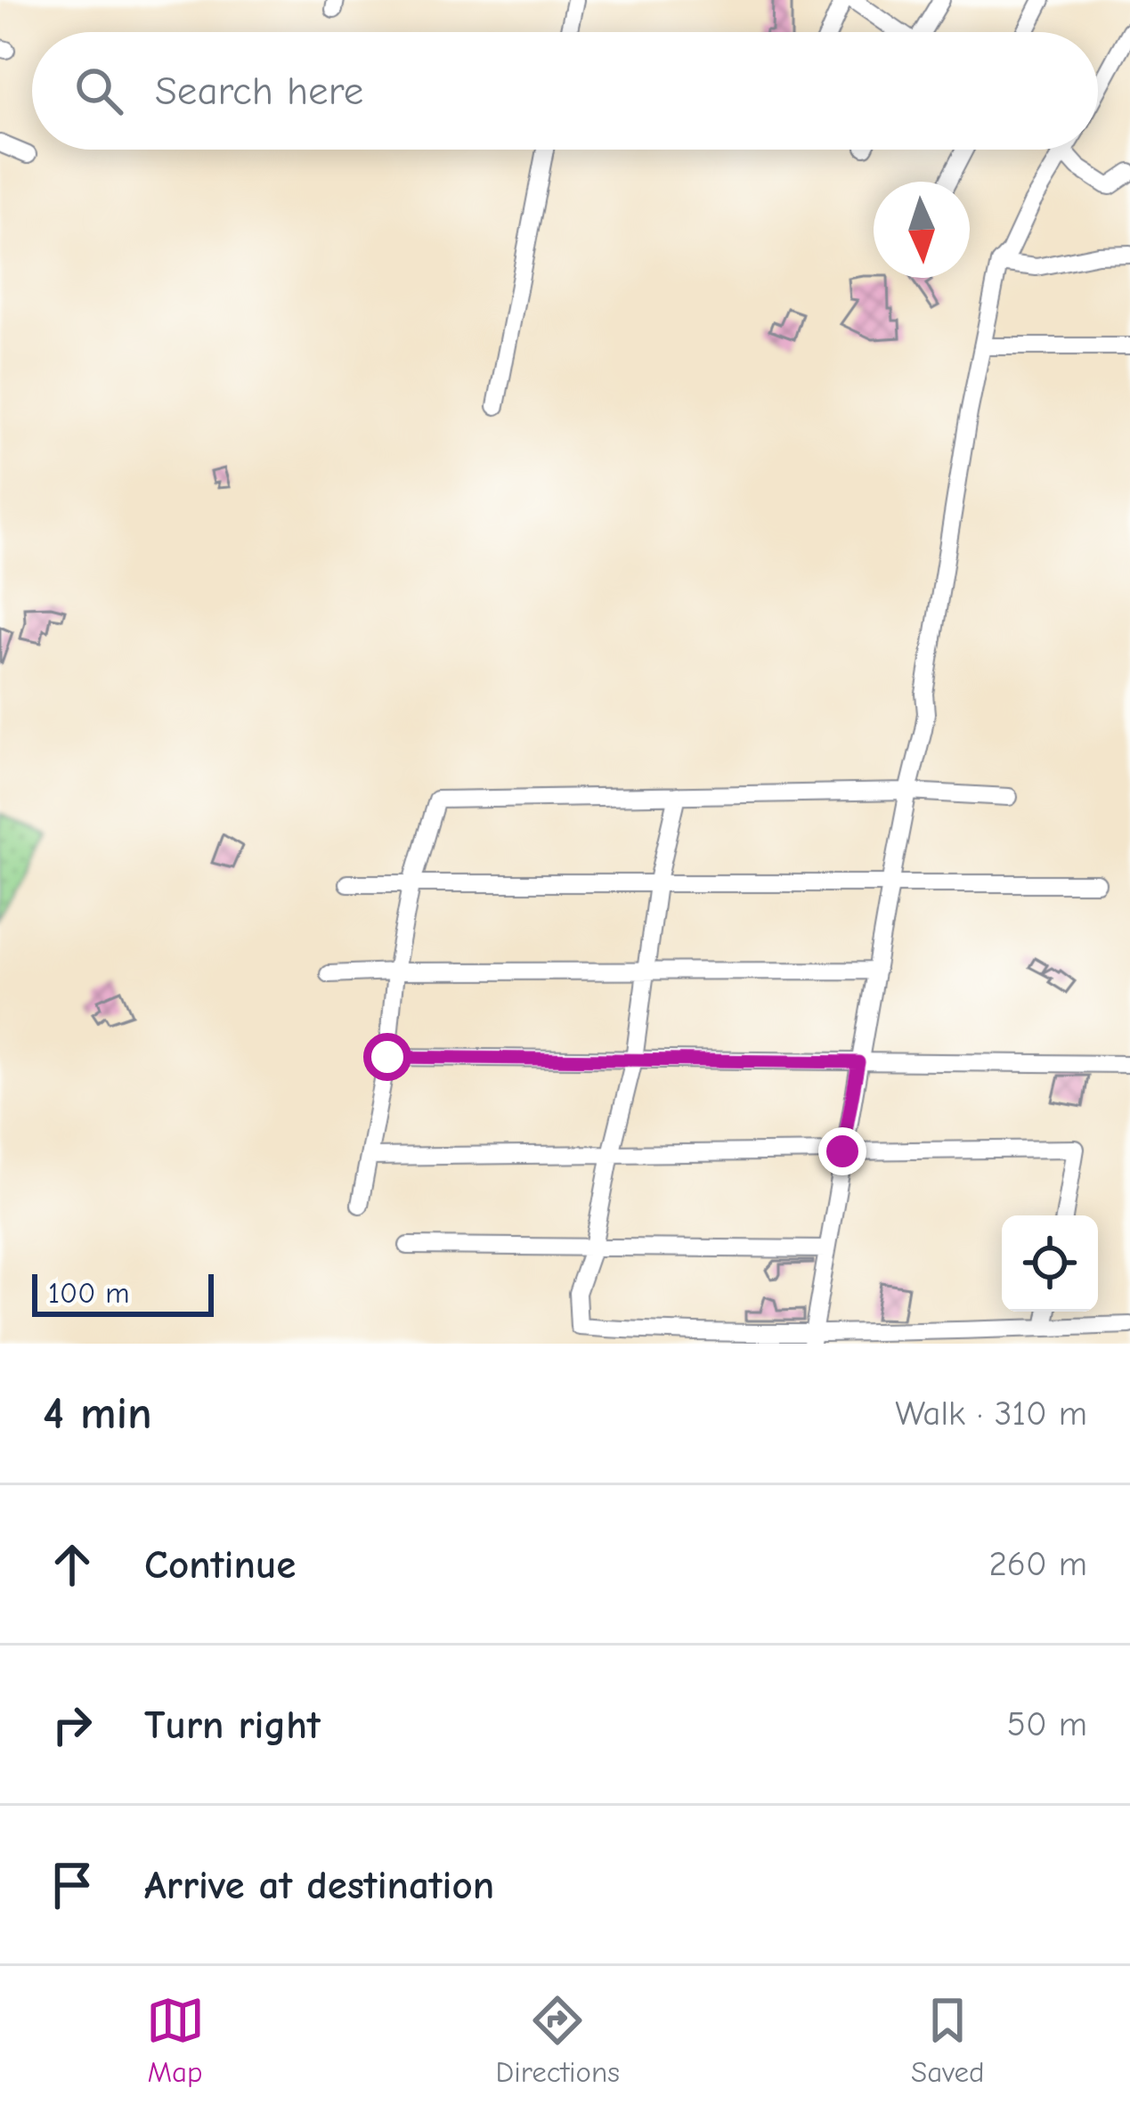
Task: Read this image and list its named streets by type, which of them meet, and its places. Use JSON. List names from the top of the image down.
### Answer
{
  "scale_bar": "100 m",
  "north": "bottom",
  "page": {
    "search": "Search here",
    "scale": "100 m",
    "heading": ["4 min", "Walk · 310 m"],
    "list": [
      ["Continue", "260 m"],
      ["Turn right", "50 m"],
      "Arrive at destination"
    ],
    "nav": ["Map", "Directions", "Saved"]
  }
}
